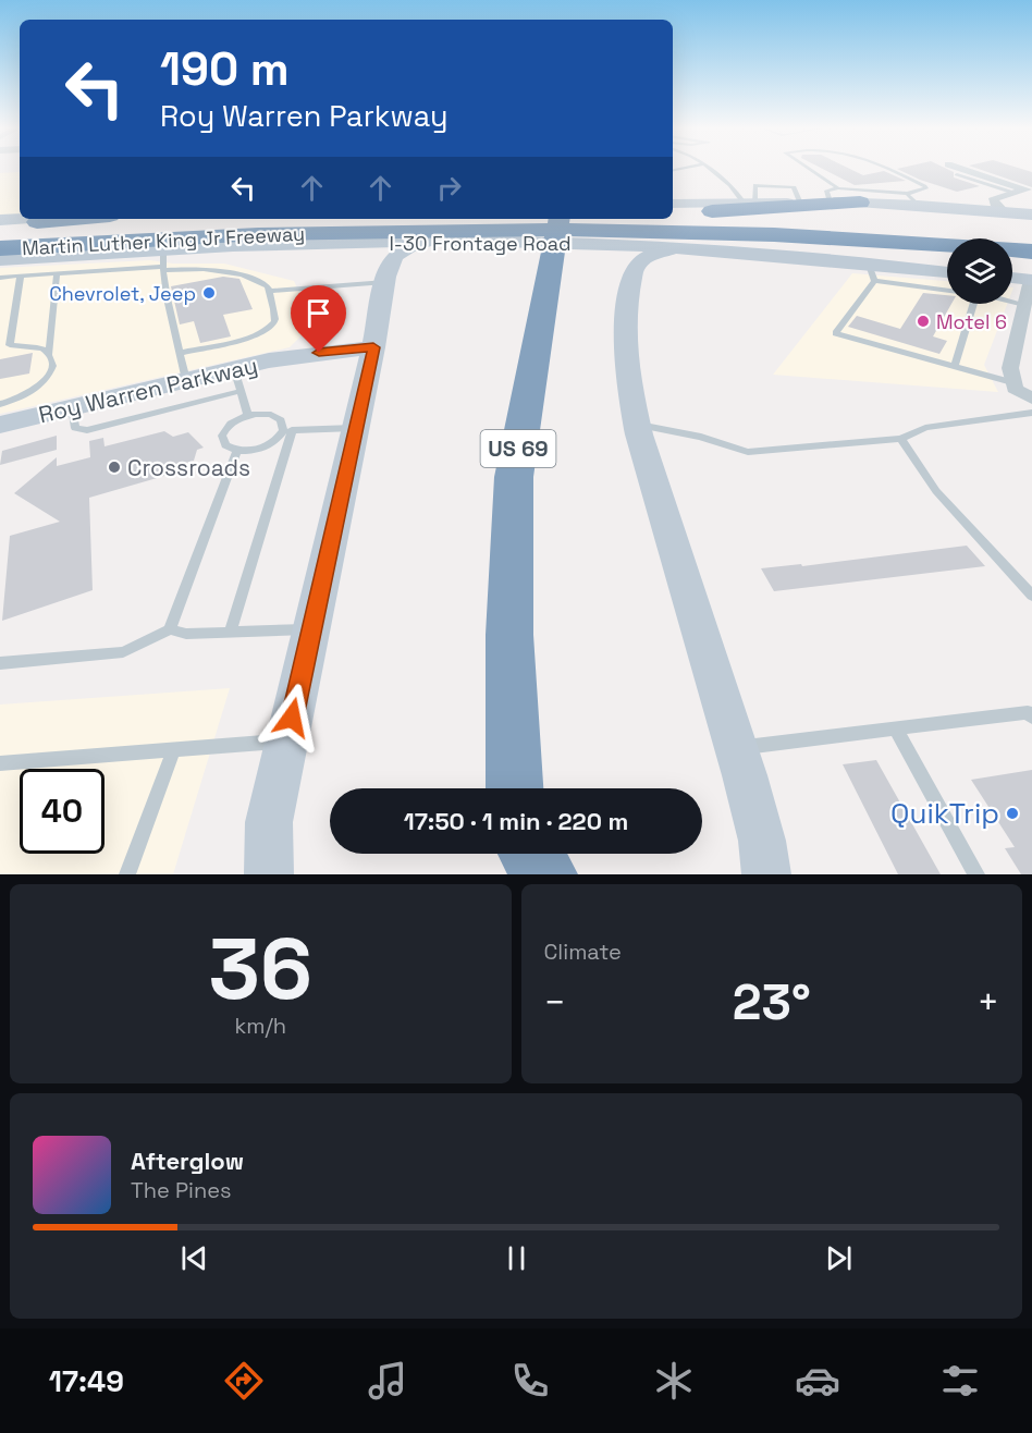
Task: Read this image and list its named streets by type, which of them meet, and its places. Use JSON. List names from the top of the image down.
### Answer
{
  "streets": {
    "highway": ["Martin Luther King Jr Freeway", "US 69"],
    "main road": ["I-30 Frontage Road", "Roy Warren Parkway"]
  },
  "crossings": [
    ["Martin Luther King Jr Freeway", "I-30 Frontage Road"]
  ],
  "places": [
    "Chevrolet, Jeep",
    "Motel 6",
    "Crossroads",
    "QuikTrip"
  ],
  "page": {
    "turn": ["190 m", "Roy Warren Parkway"],
    "limit": "40",
    "trip": "17:50 · 1 min · 220 m",
    "tile": [
      ["36", "km/h"],
      "Climate"
    ],
    "heat": ["−", "23°", "+"],
    "song": ["Afterglow", "The Pines"],
    "tabs": "17:49"
  }
}
